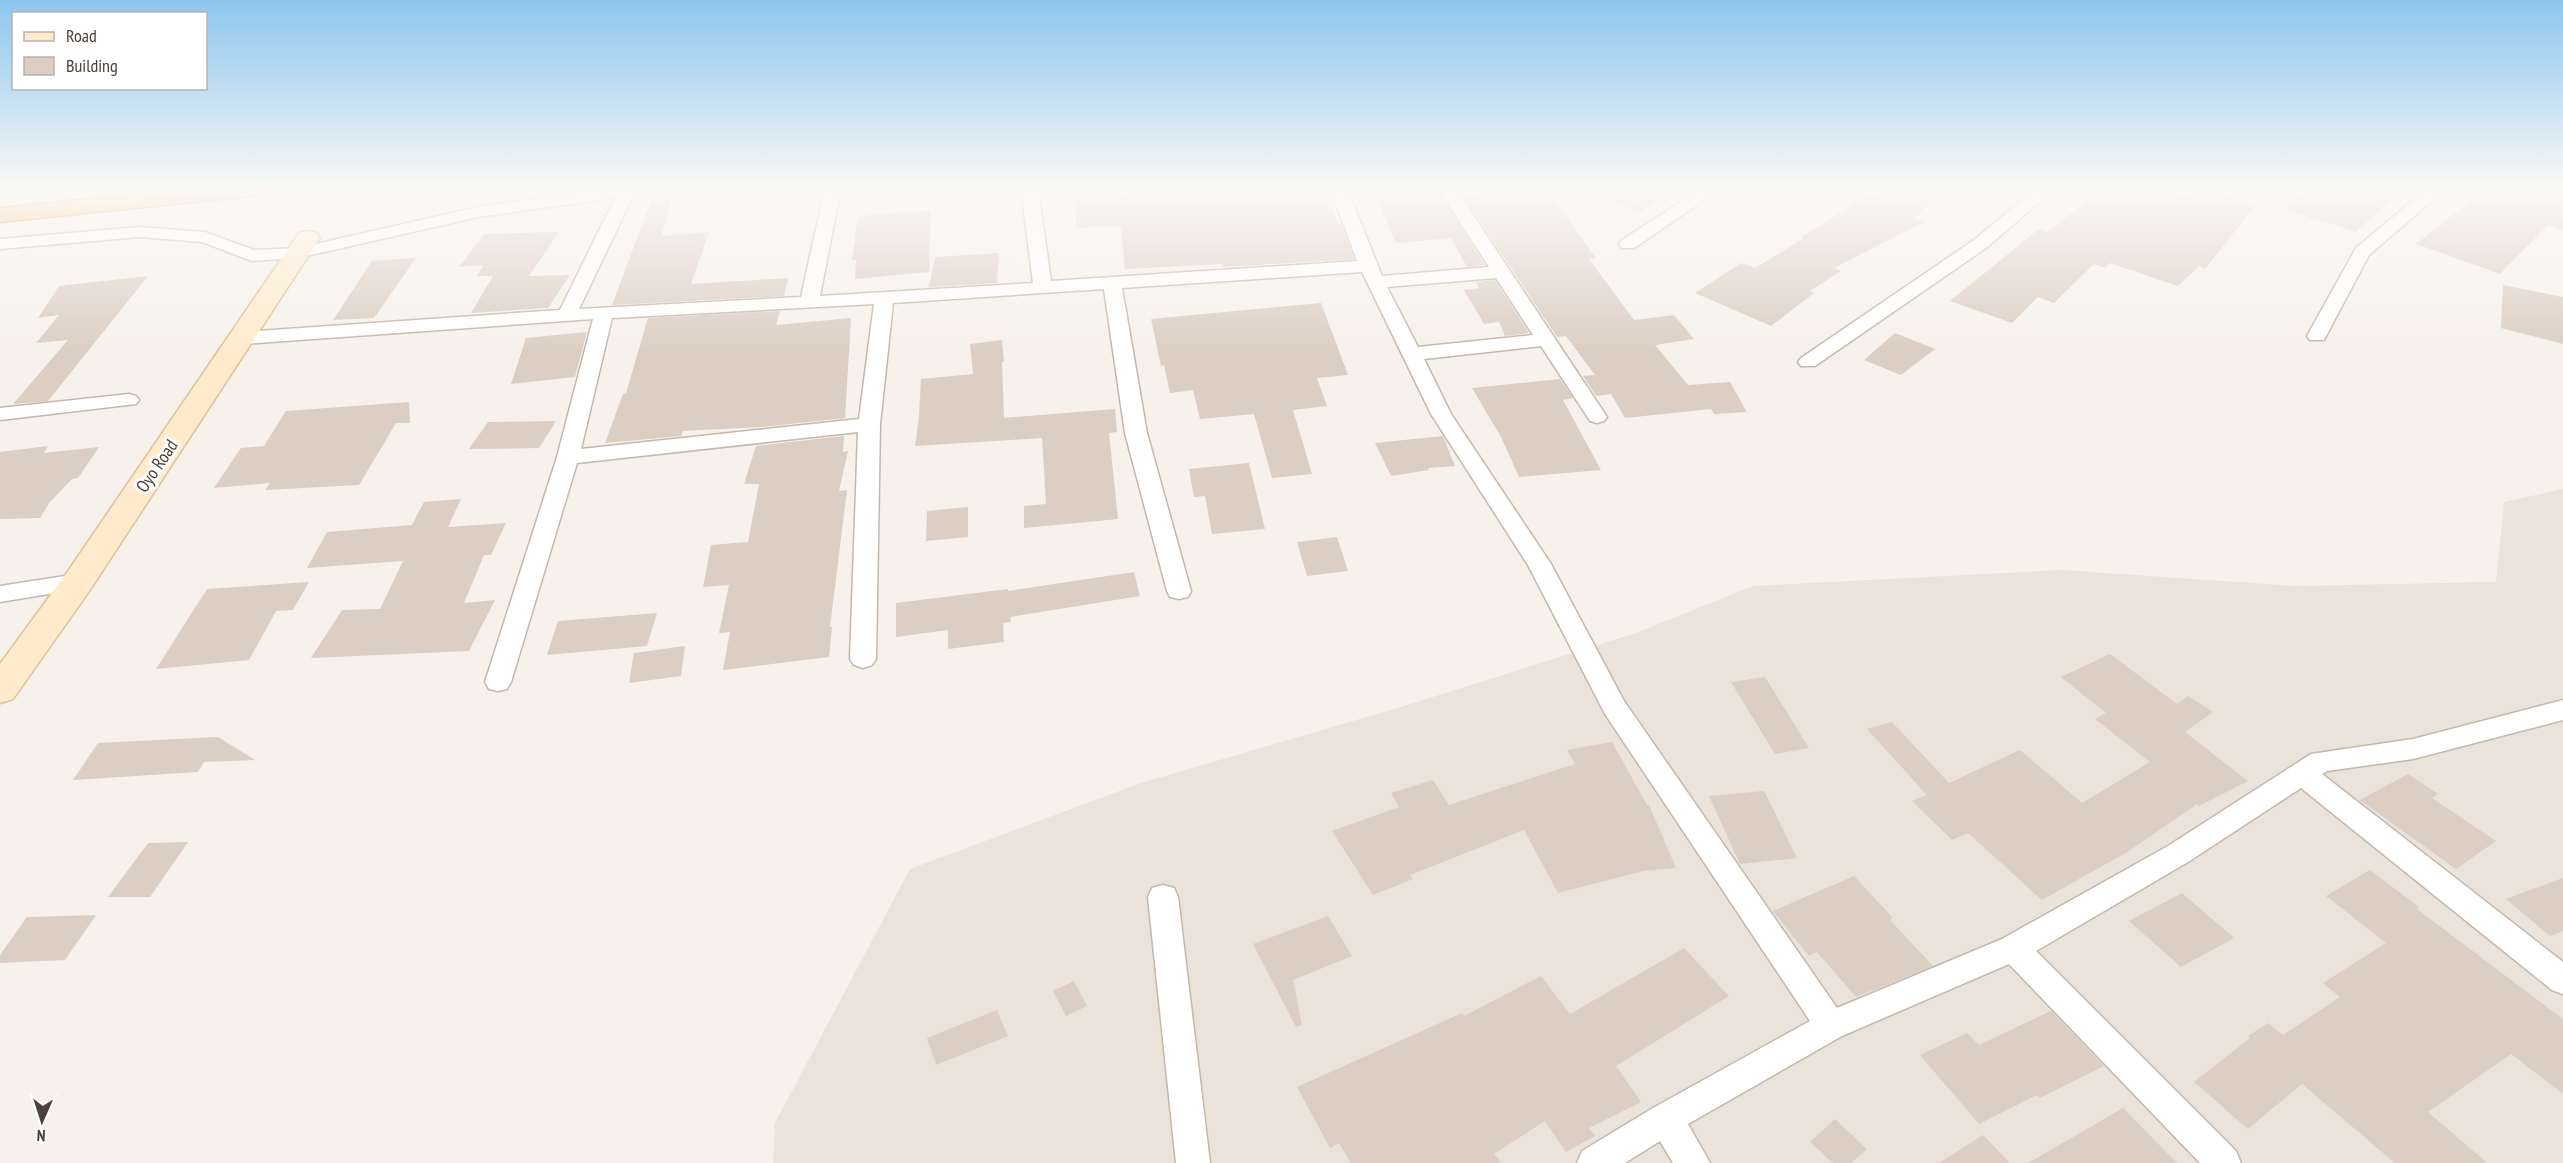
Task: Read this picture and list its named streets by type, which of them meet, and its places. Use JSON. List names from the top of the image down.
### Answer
{
  "streets": {
    "street": ["Oyo Road"]
  },
  "legend": ["Road", "Building"],
  "north": "bottom"
}
